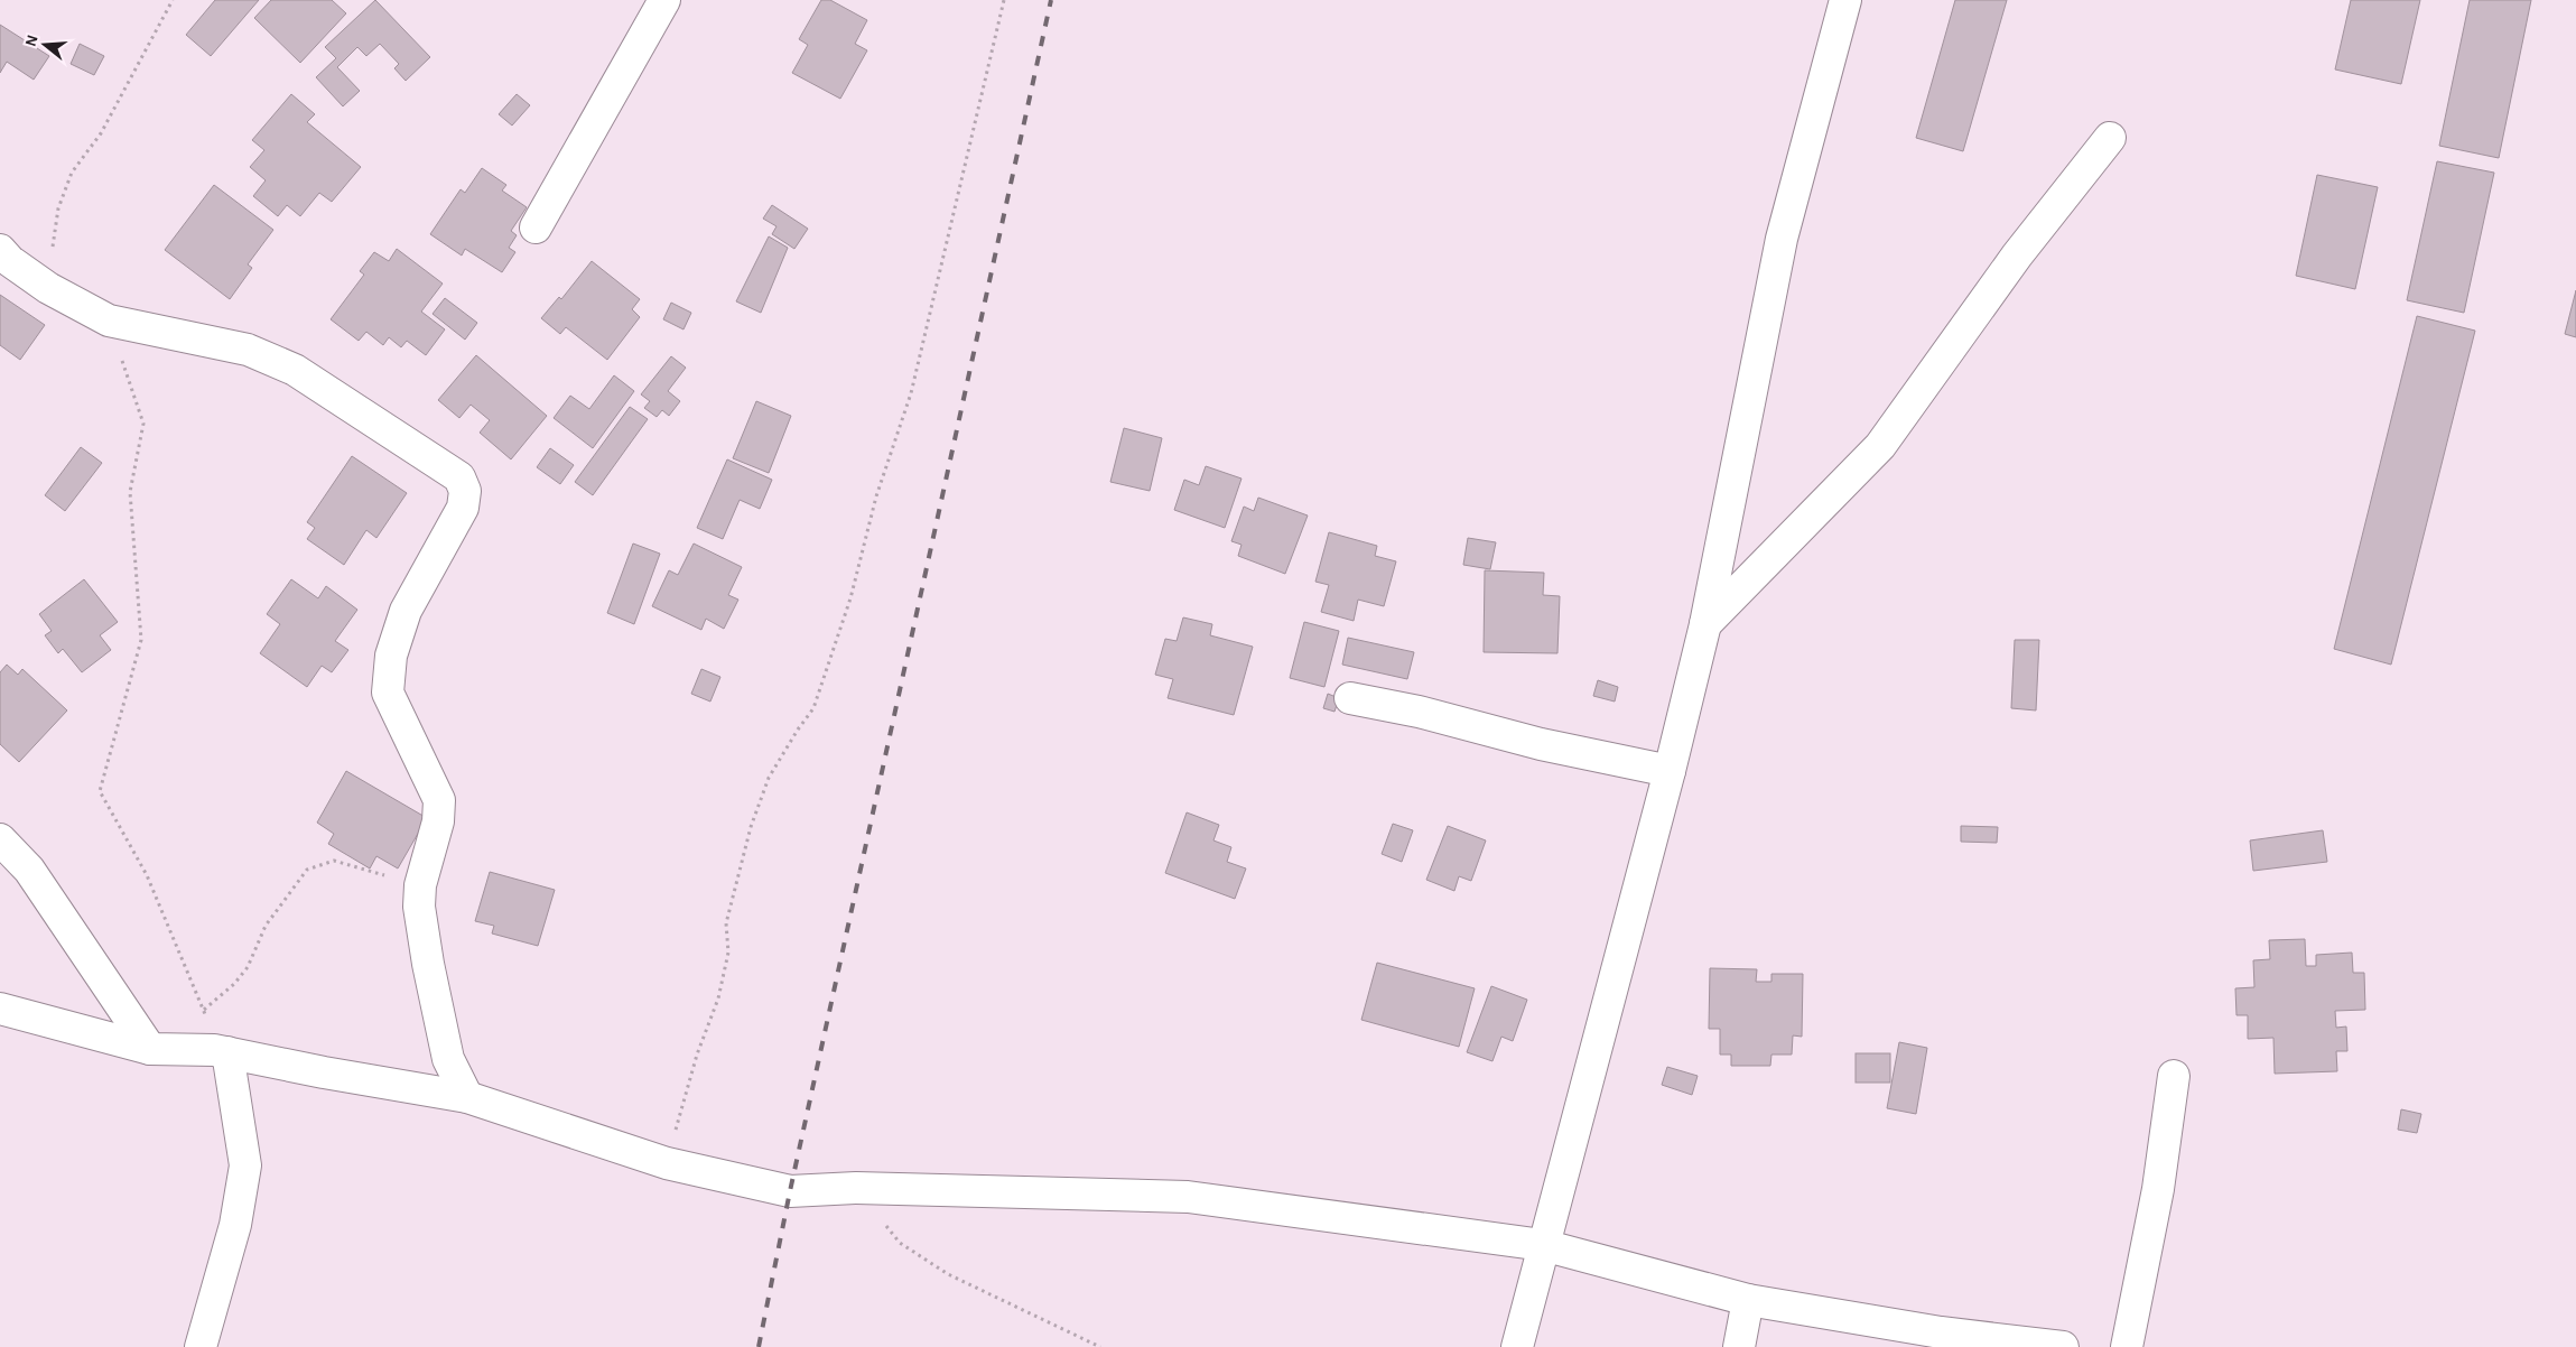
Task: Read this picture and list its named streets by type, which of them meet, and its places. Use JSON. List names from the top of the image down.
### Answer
{
  "north": "left"
}
